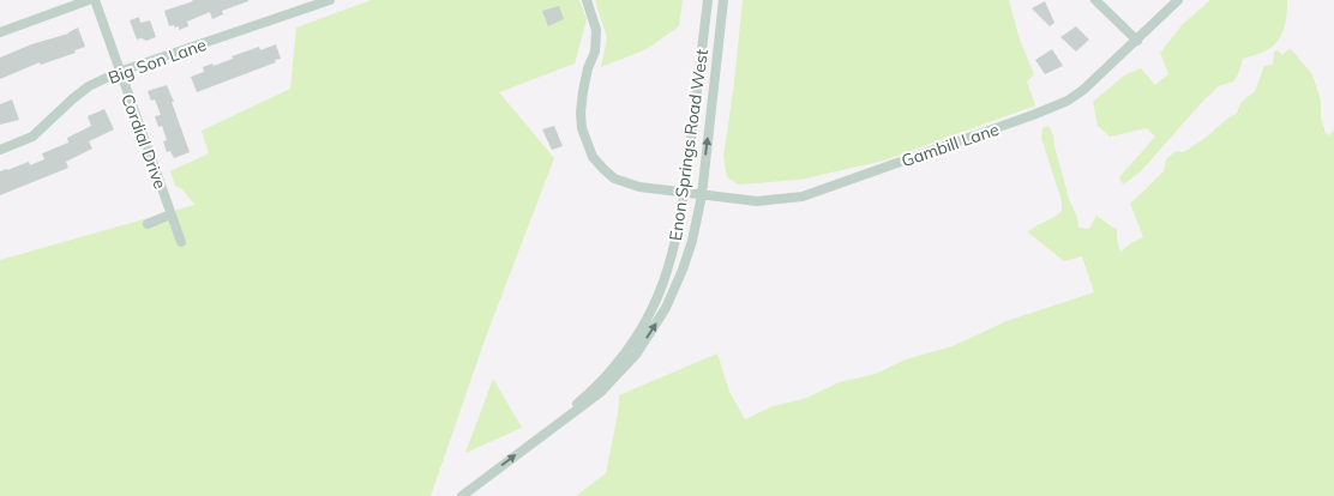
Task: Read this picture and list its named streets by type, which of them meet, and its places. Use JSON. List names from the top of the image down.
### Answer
{
  "streets": {
    "street": [
      "Big Son Lane",
      "Cordial Drive",
      "Enon Springs Road West",
      "Gambill Lane"
    ]
  },
  "crossings": [
    ["Big Son Lane", "Cordial Drive"],
    ["Enon Springs Road West", "Gambill Lane"]
  ]
}
